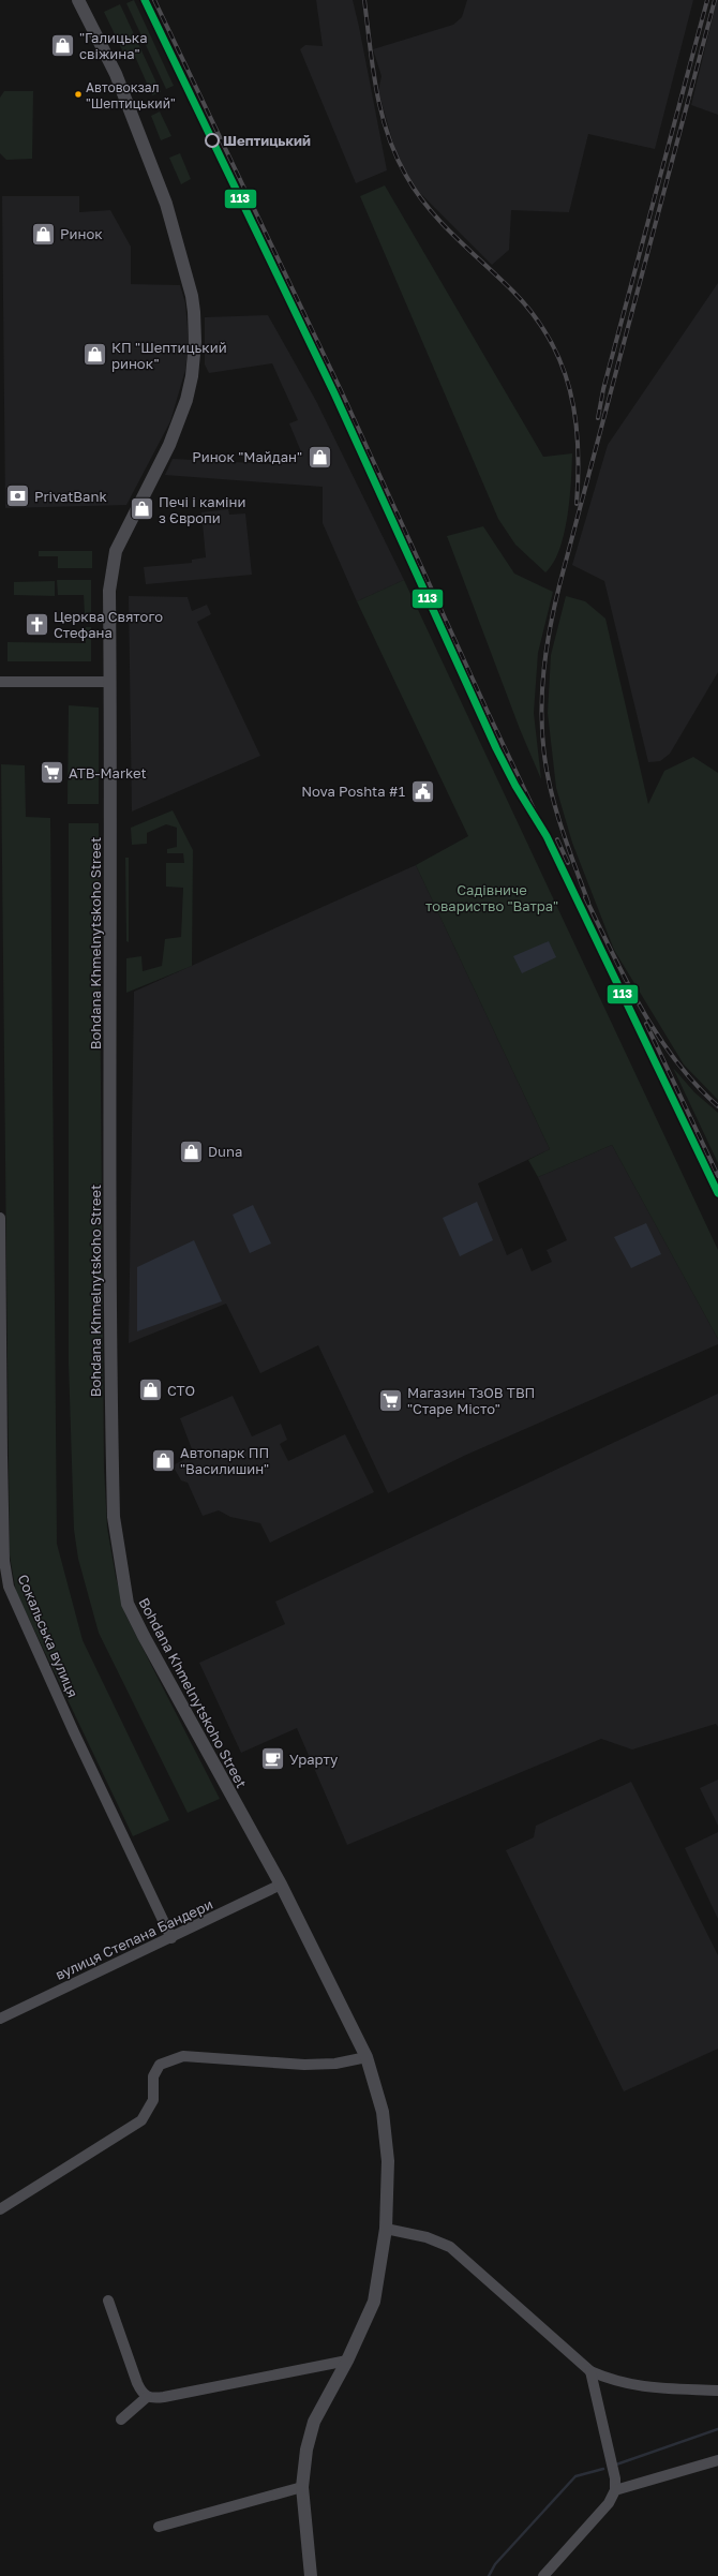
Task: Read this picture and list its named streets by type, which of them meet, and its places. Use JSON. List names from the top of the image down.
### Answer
{
  "streets": {
    "street": ["Bohdana Khmelnytskoho Street", "Сокальська вулиця", "вулиця Степана Бандери"]
  },
  "crossings": [
    ["Bohdana Khmelnytskoho Street", "вулиця Степана Бандери"],
    ["Сокальська вулиця", "вулиця Степана Бандери"]
  ],
  "parks": ["Садівниче товариство \"Ватра\""],
  "places": {
    "shop": [
      "\"Галицька свіжина\"",
      "Ринок",
      "КП \"Шептицький ринок\"",
      "Ринок \"Майдан\"",
      "Печі і каміни з Європи",
      "Duna",
      "СТО",
      "Автопарк ПП \"Василишин\""
    ],
    "other": ["Автовокзал \"Шептицький\"", "Шептицький"],
    "bank": ["PrivatBank"],
    "church": ["Церква Святого Стефана"],
    "supermarket": ["ATB-Market", "Магазин ТзОВ ТВП \"Старе Місто\""],
    "public building": ["Nova Poshta #1"],
    "cafe": ["Урарту"]
  },
  "lines": ["transit line 113"]
}
